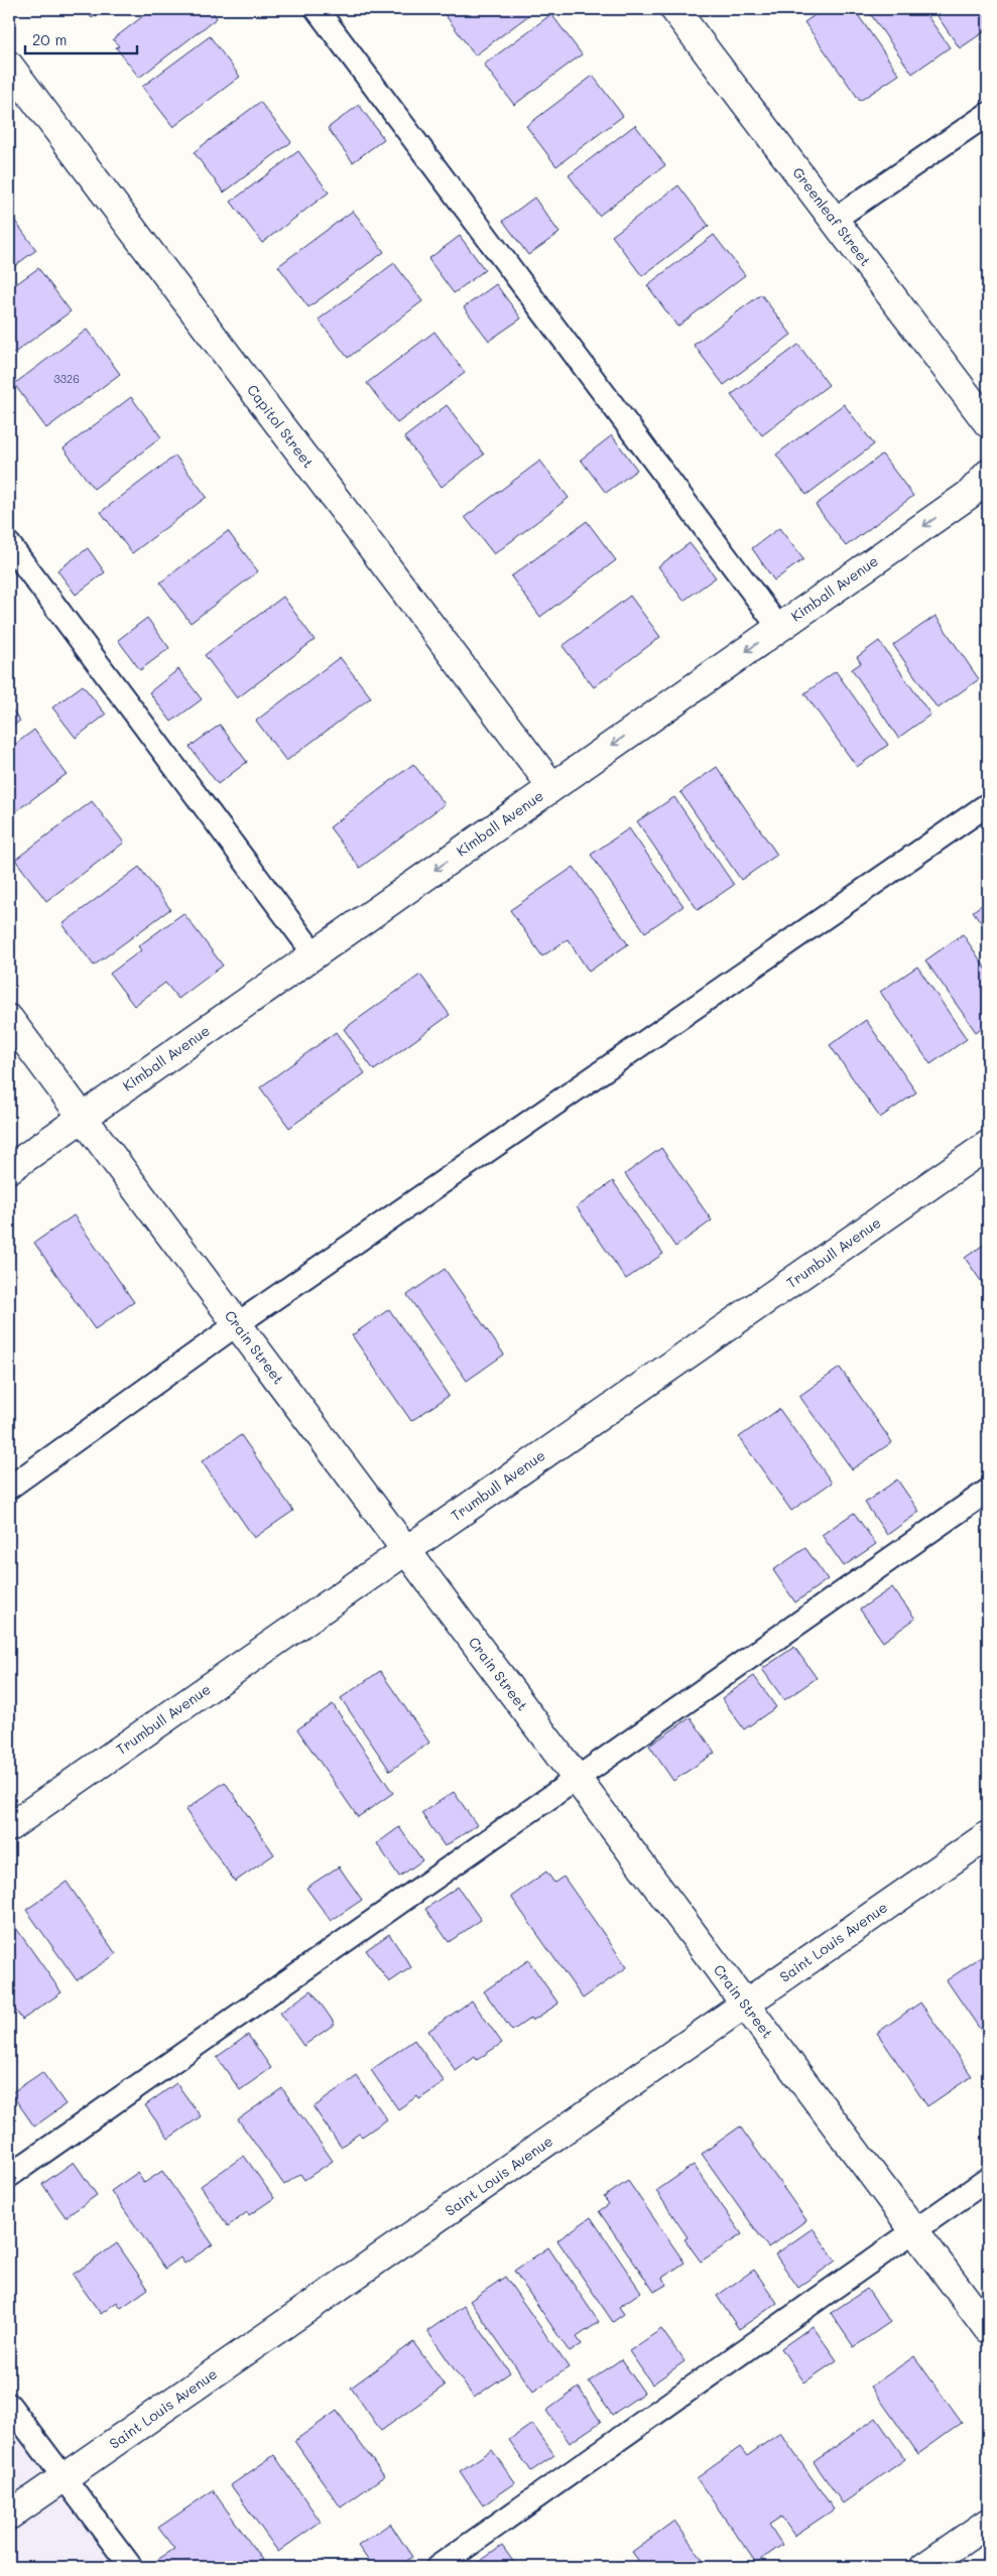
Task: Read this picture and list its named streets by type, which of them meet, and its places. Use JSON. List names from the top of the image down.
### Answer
{
  "streets": {
    "street": [
      "Greenleaf Street",
      "Capitol Street",
      "Kimball Avenue",
      "Trumbull Avenue",
      "Crain Street",
      "Saint Louis Avenue"
    ]
  },
  "crossings": [
    ["Capitol Street", "Kimball Avenue"],
    ["Kimball Avenue", "Crain Street"],
    ["Trumbull Avenue", "Crain Street"],
    ["Crain Street", "Saint Louis Avenue"]
  ],
  "one_way": ["Kimball Avenue"],
  "house_numbers": ["3326"],
  "scale_bar": "20 m"
}
